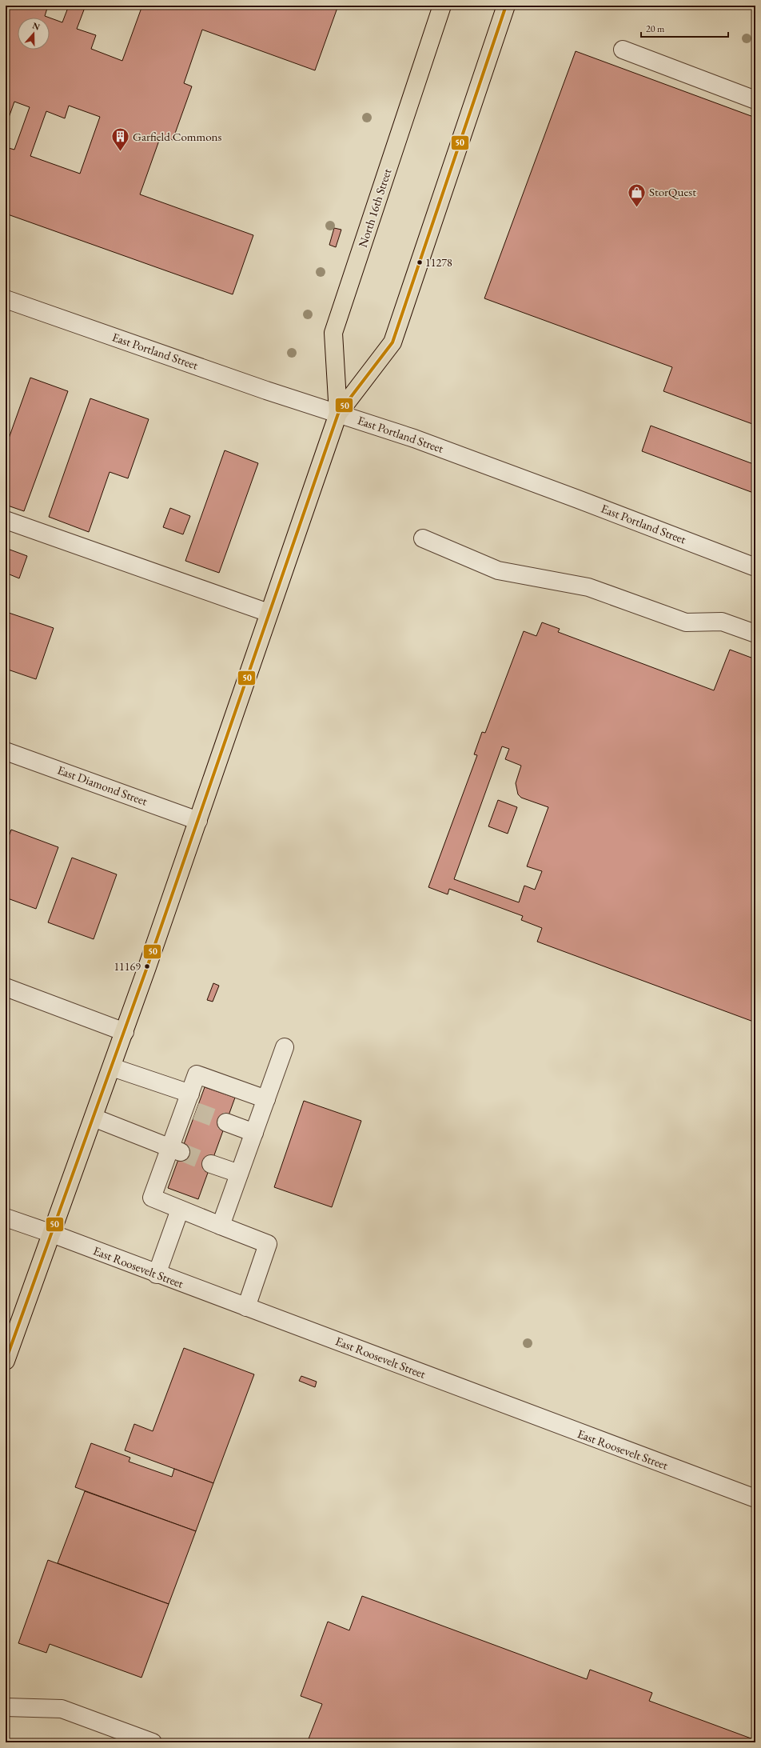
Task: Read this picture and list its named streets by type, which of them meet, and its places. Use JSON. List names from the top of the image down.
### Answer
{
  "streets": {
    "main road": ["North 16th Street"],
    "street": ["East Portland Street", "East Diamond Street", "East Roosevelt Street"]
  },
  "crossings": [
    ["North 16th Street", "East Portland Street"],
    ["North 16th Street", "East Diamond Street"],
    ["North 16th Street", "East Roosevelt Street"]
  ],
  "places": {
    "building": ["Garfield Commons"],
    "shop": ["StorQuest"],
    "other": ["11278", "11169"]
  },
  "lines": ["transit line 50"],
  "scale_bar": "20 m",
  "north": "top"
}
